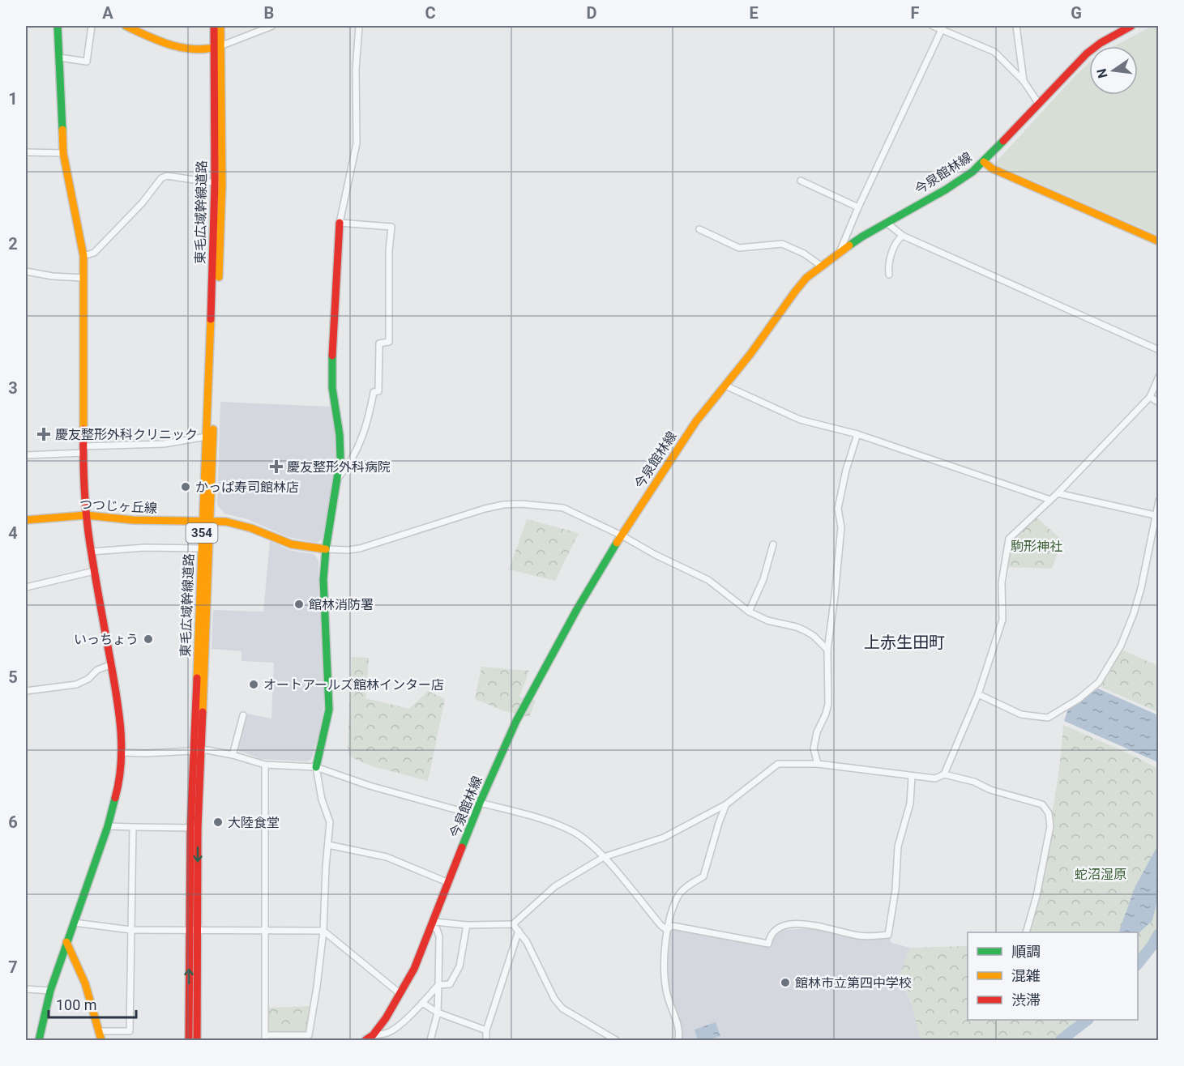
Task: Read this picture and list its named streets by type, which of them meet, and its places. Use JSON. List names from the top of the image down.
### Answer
{
  "streets": {
    "main road": [
      "今泉館林線",
      "東毛広域幹線道路",
      "つつじヶ丘線",
      "354"
    ]
  },
  "crossings": [
    ["東毛広域幹線道路", "つつじヶ丘線"]
  ],
  "districts": ["上赤生田町"],
  "parks": ["駒形神社", "蛇沼湿原"],
  "places": {
    "health": ["慶友整形外科クリニック", "慶友整形外科病院"],
    "other": [
      "かっぱ寿司館林店",
      "館林消防署",
      "いっちょう",
      "オートアールズ館林インター店",
      "大陸食堂",
      "館林市立第四中学校"
    ]
  },
  "legend": ["順調", "混雑", "渋滞"],
  "scale_bar": "100 m",
  "north": "left",
  "grid": {
    "columns": [
      "A",
      "B",
      "C",
      "D",
      "E",
      "F",
      "G"
    ],
    "rows": [
      "1",
      "2",
      "3",
      "4",
      "5",
      "6",
      "7"
    ]
  }
}
